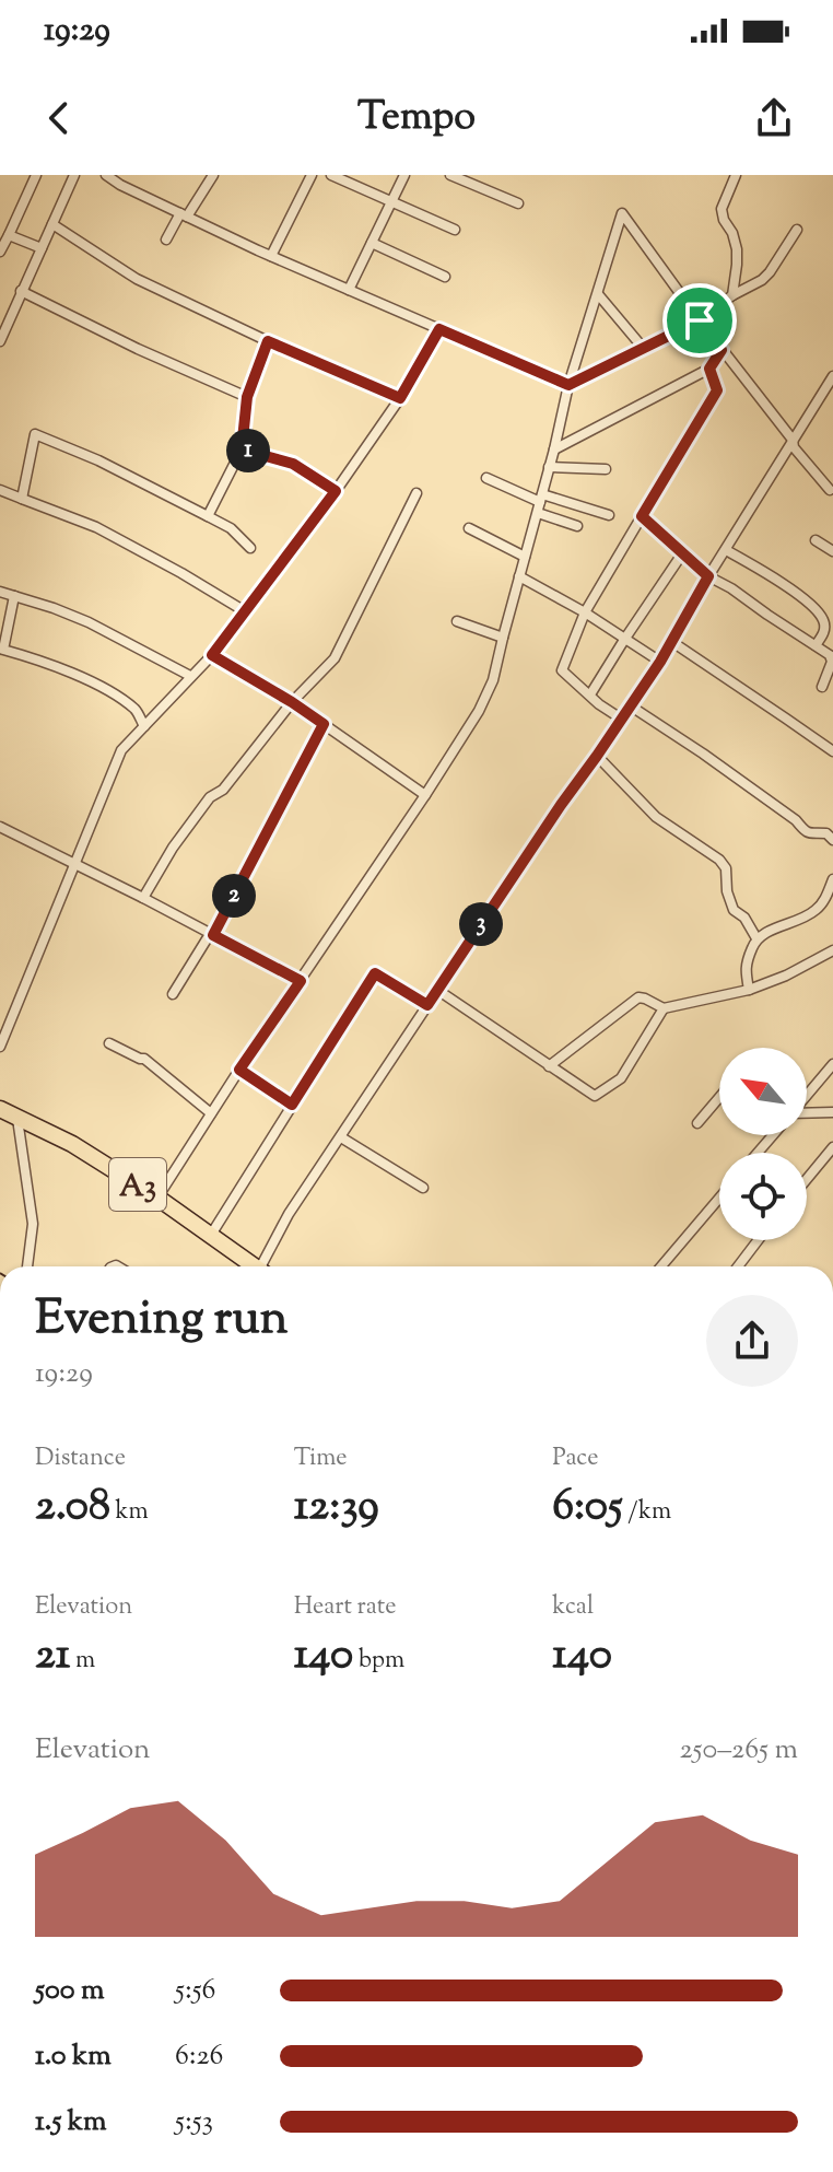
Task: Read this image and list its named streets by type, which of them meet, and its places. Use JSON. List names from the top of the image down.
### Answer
{
  "streets": {
    "highway": ["A3"]
  },
  "north": "top left",
  "page": {
    "status": "19:29",
    "header": "Tempo",
    "pins": ["1", "2", "3"],
    "heading": ["Evening run", "19:29"],
    "stats": [
      ["Distance", "2.08 km"],
      ["Time", "12:39"],
      ["Pace", "6:05 /km"],
      ["Elevation", "21 m"],
      ["Heart rate", "140 bpm"],
      ["kcal", "140"]
    ],
    "chart": ["Elevation", "250–265 m"],
    "list": [
      {
        "name": "500 m",
        "note": "5:56"
      },
      {
        "name": "1.0 km",
        "note": "6:26"
      },
      {
        "name": "1.5 km",
        "note": "5:53"
      }
    ]
  }
}
